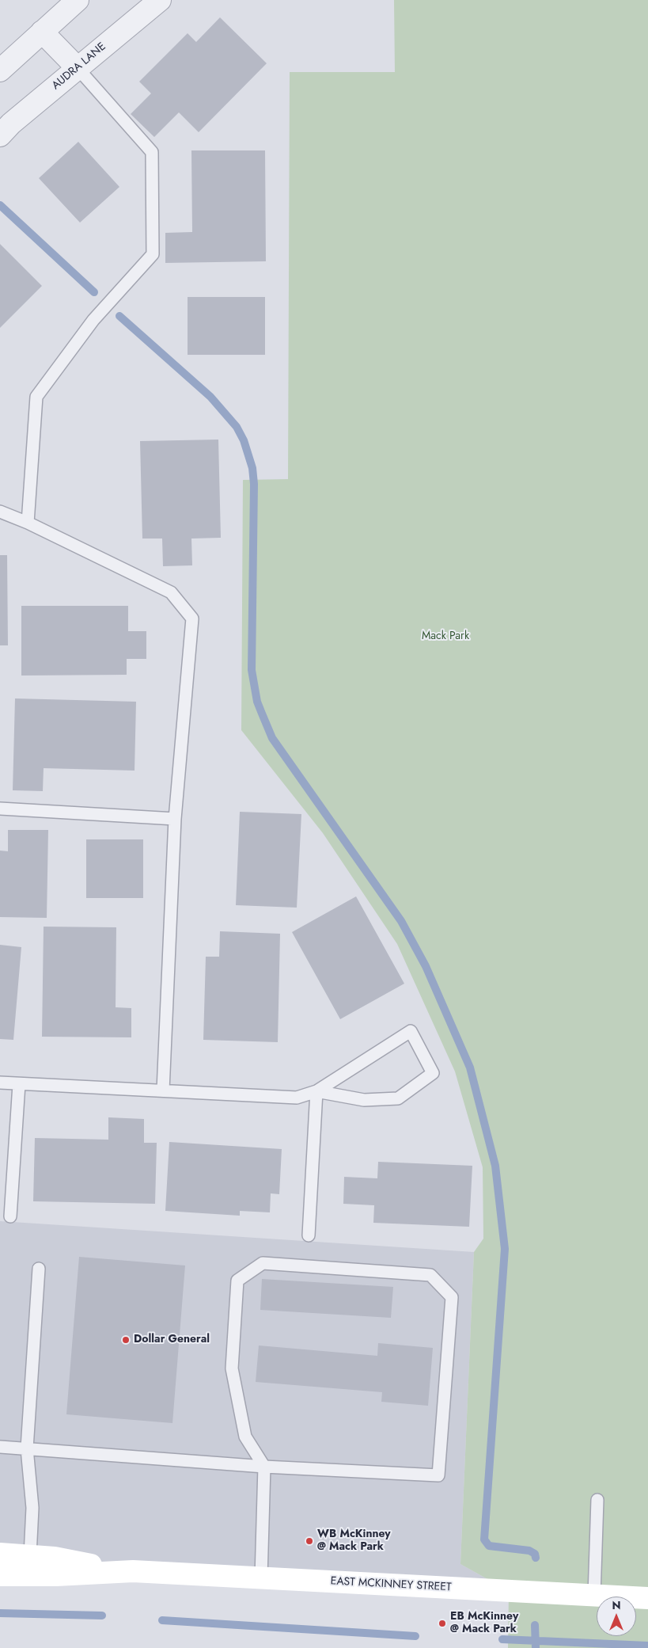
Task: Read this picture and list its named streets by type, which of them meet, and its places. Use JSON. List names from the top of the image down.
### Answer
{
  "streets": {
    "main road": ["EAST MCKINNEY STREET"],
    "street": ["AUDRA LANE"]
  },
  "parks": ["Mack Park"],
  "places": ["Dollar General", "WB McKinney @ Mack Park", "EB McKinney @ Mack Park"],
  "north": "top"
}
